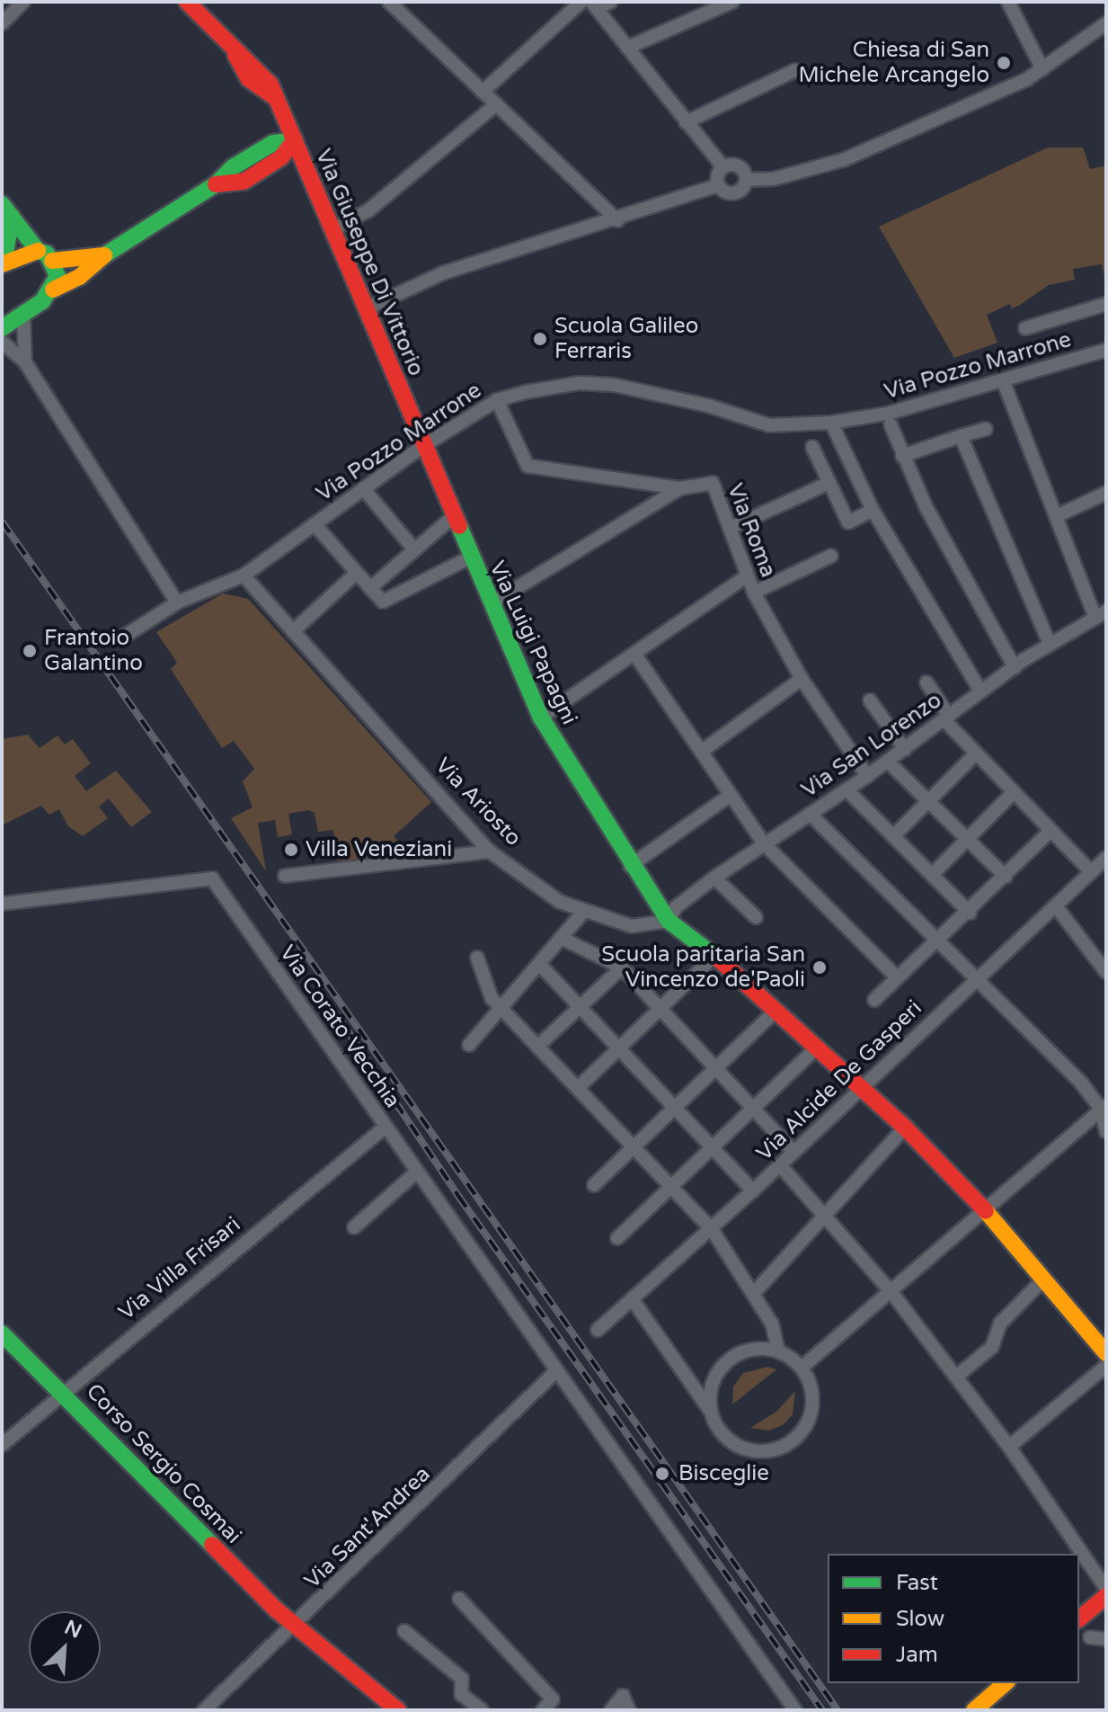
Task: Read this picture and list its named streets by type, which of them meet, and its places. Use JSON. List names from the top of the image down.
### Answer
{
  "streets": {
    "street": [
      "Via Giuseppe Di Vittorio",
      "Via Pozzo Marrone",
      "Via Roma",
      "Via Luigi Papagni",
      "Via San Lorenzo",
      "Via Ariosto",
      "Via Corato Vecchia",
      "Via Alcide De Gasperi",
      "Via Villa Frisari",
      "Corso Sergio Cosmai",
      "Via Sant'Andrea"
    ]
  },
  "crossings": [
    ["Via Giuseppe Di Vittorio", "Via Pozzo Marrone"],
    ["Via Giuseppe Di Vittorio", "Via Luigi Papagni"],
    ["Via Pozzo Marrone", "Via Roma"],
    ["Via Pozzo Marrone", "Via Luigi Papagni"],
    ["Via Pozzo Marrone", "Via Ariosto"],
    ["Via Roma", "Via San Lorenzo"],
    ["Via Luigi Papagni", "Via San Lorenzo"],
    ["Via Luigi Papagni", "Via Ariosto"],
    ["Via San Lorenzo", "Via Ariosto"],
    ["Via Corato Vecchia", "Via Villa Frisari"],
    ["Via Corato Vecchia", "Via Sant'Andrea"],
    ["Via Villa Frisari", "Corso Sergio Cosmai"],
    ["Corso Sergio Cosmai", "Via Sant'Andrea"]
  ],
  "places": [
    "Chiesa di San Michele Arcangelo",
    "Scuola Galileo Ferraris",
    "Frantoio Galantino",
    "Villa Veneziani",
    "Scuola paritaria San Vincenzo de'Paoli",
    "Bisceglie"
  ],
  "legend": ["Fast", "Slow", "Jam"],
  "north": "top right"
}
